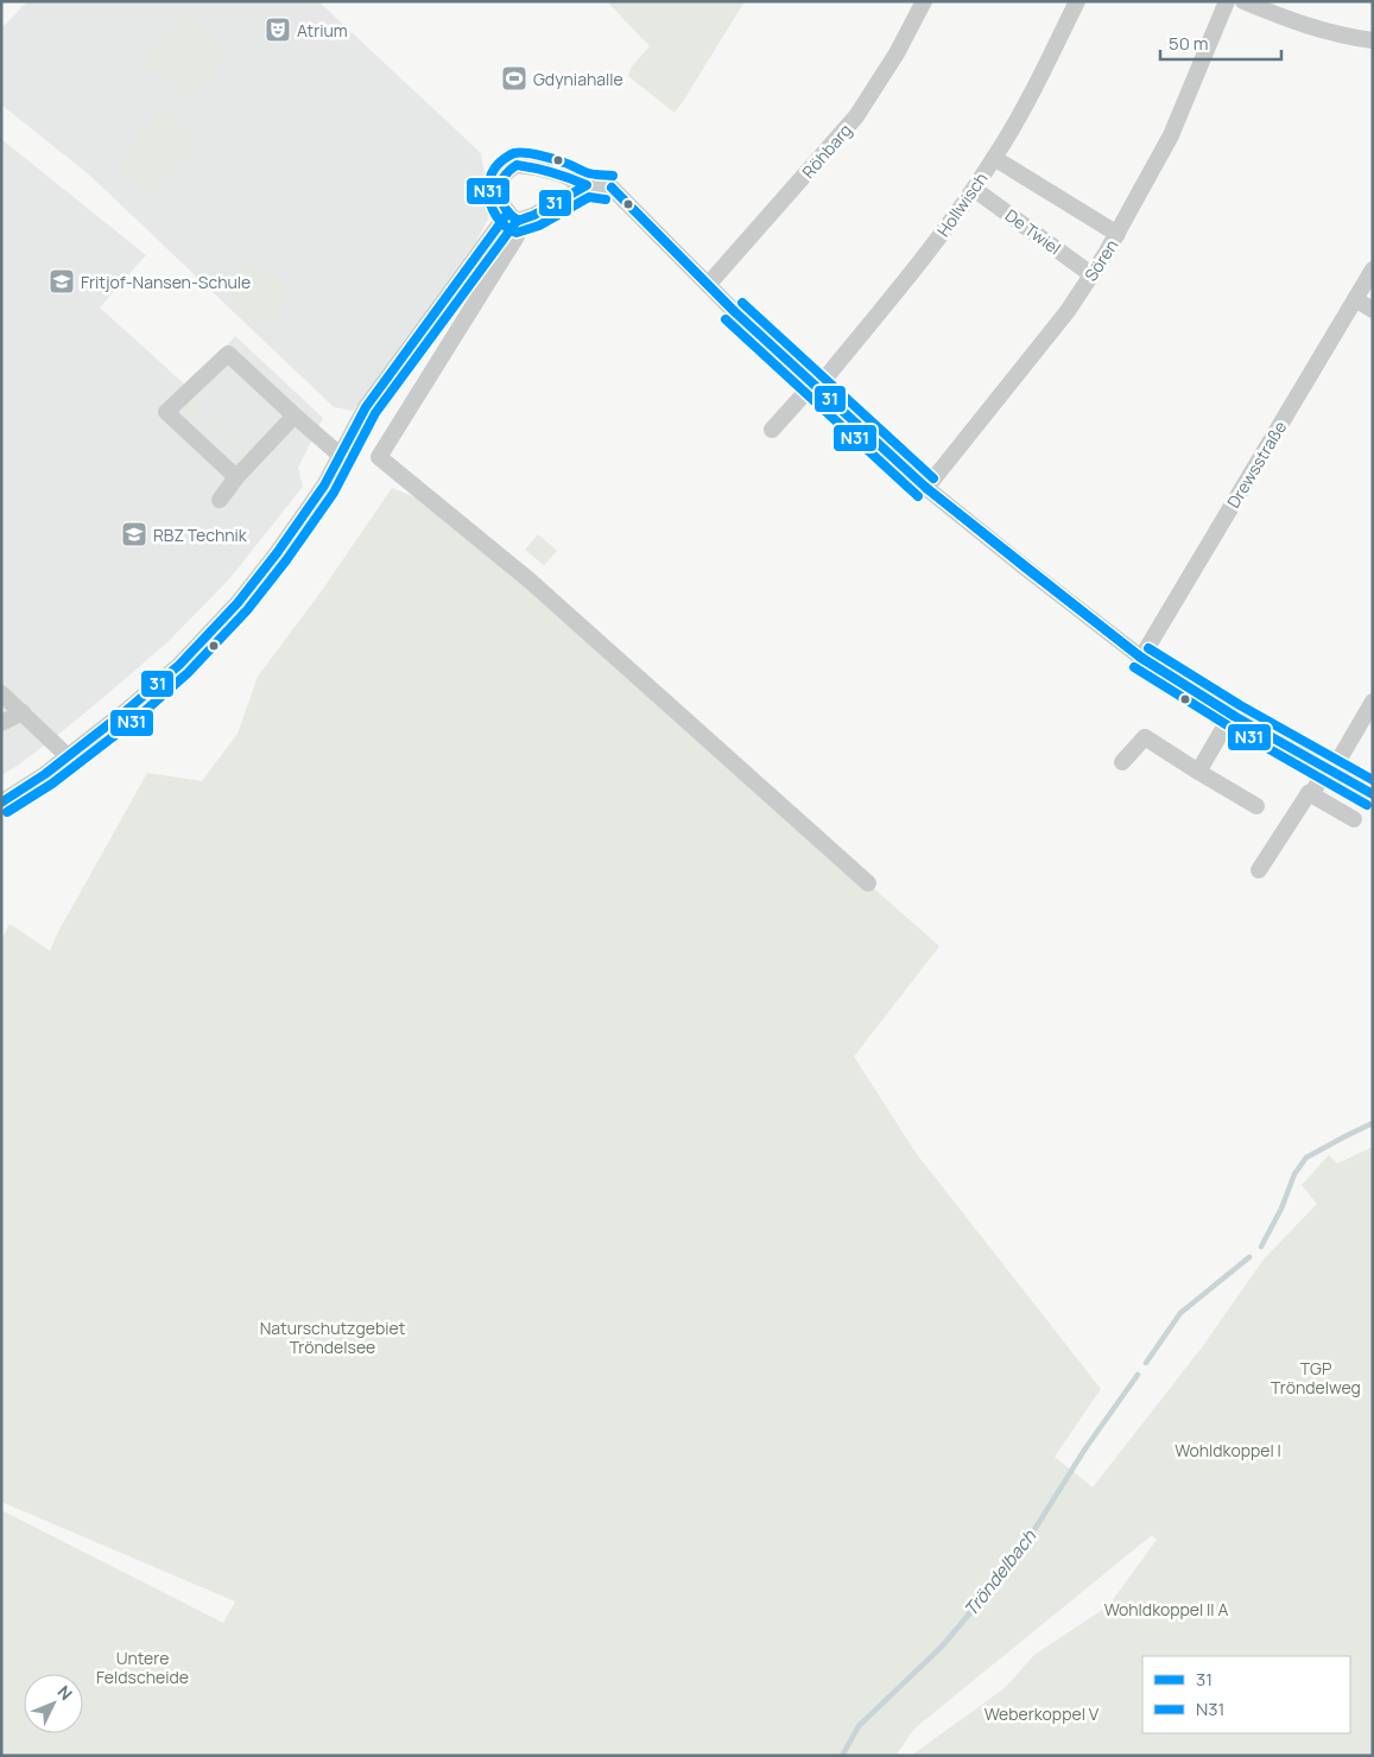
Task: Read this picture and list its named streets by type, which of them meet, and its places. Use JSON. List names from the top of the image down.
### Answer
{
  "streets": {
    "street": [
      "Röhbarg",
      "Hollwisch",
      "De Twiel",
      "Sören",
      "Drewsstraße"
    ]
  },
  "crossings": [
    ["Hollwisch", "De Twiel"],
    ["De Twiel", "Sören"]
  ],
  "water": ["Tröndelbach"],
  "parks": [
    "Naturschutzgebiet Tröndelsee",
    "TGP Tröndelweg",
    "Wohldkoppel I",
    "Wohldkoppel II A",
    "Untere Feldscheide",
    "Weberkoppel V"
  ],
  "places": {
    "theatre": ["Atrium"],
    "sports": ["Gdyniahalle"],
    "school or university": ["Fritjof-Nansen-Schule", "RBZ Technik"]
  },
  "lines": ["transit line N31", "transit line 31"],
  "legend": ["31", "N31"],
  "scale_bar": "50 m",
  "north": "top right"
}
